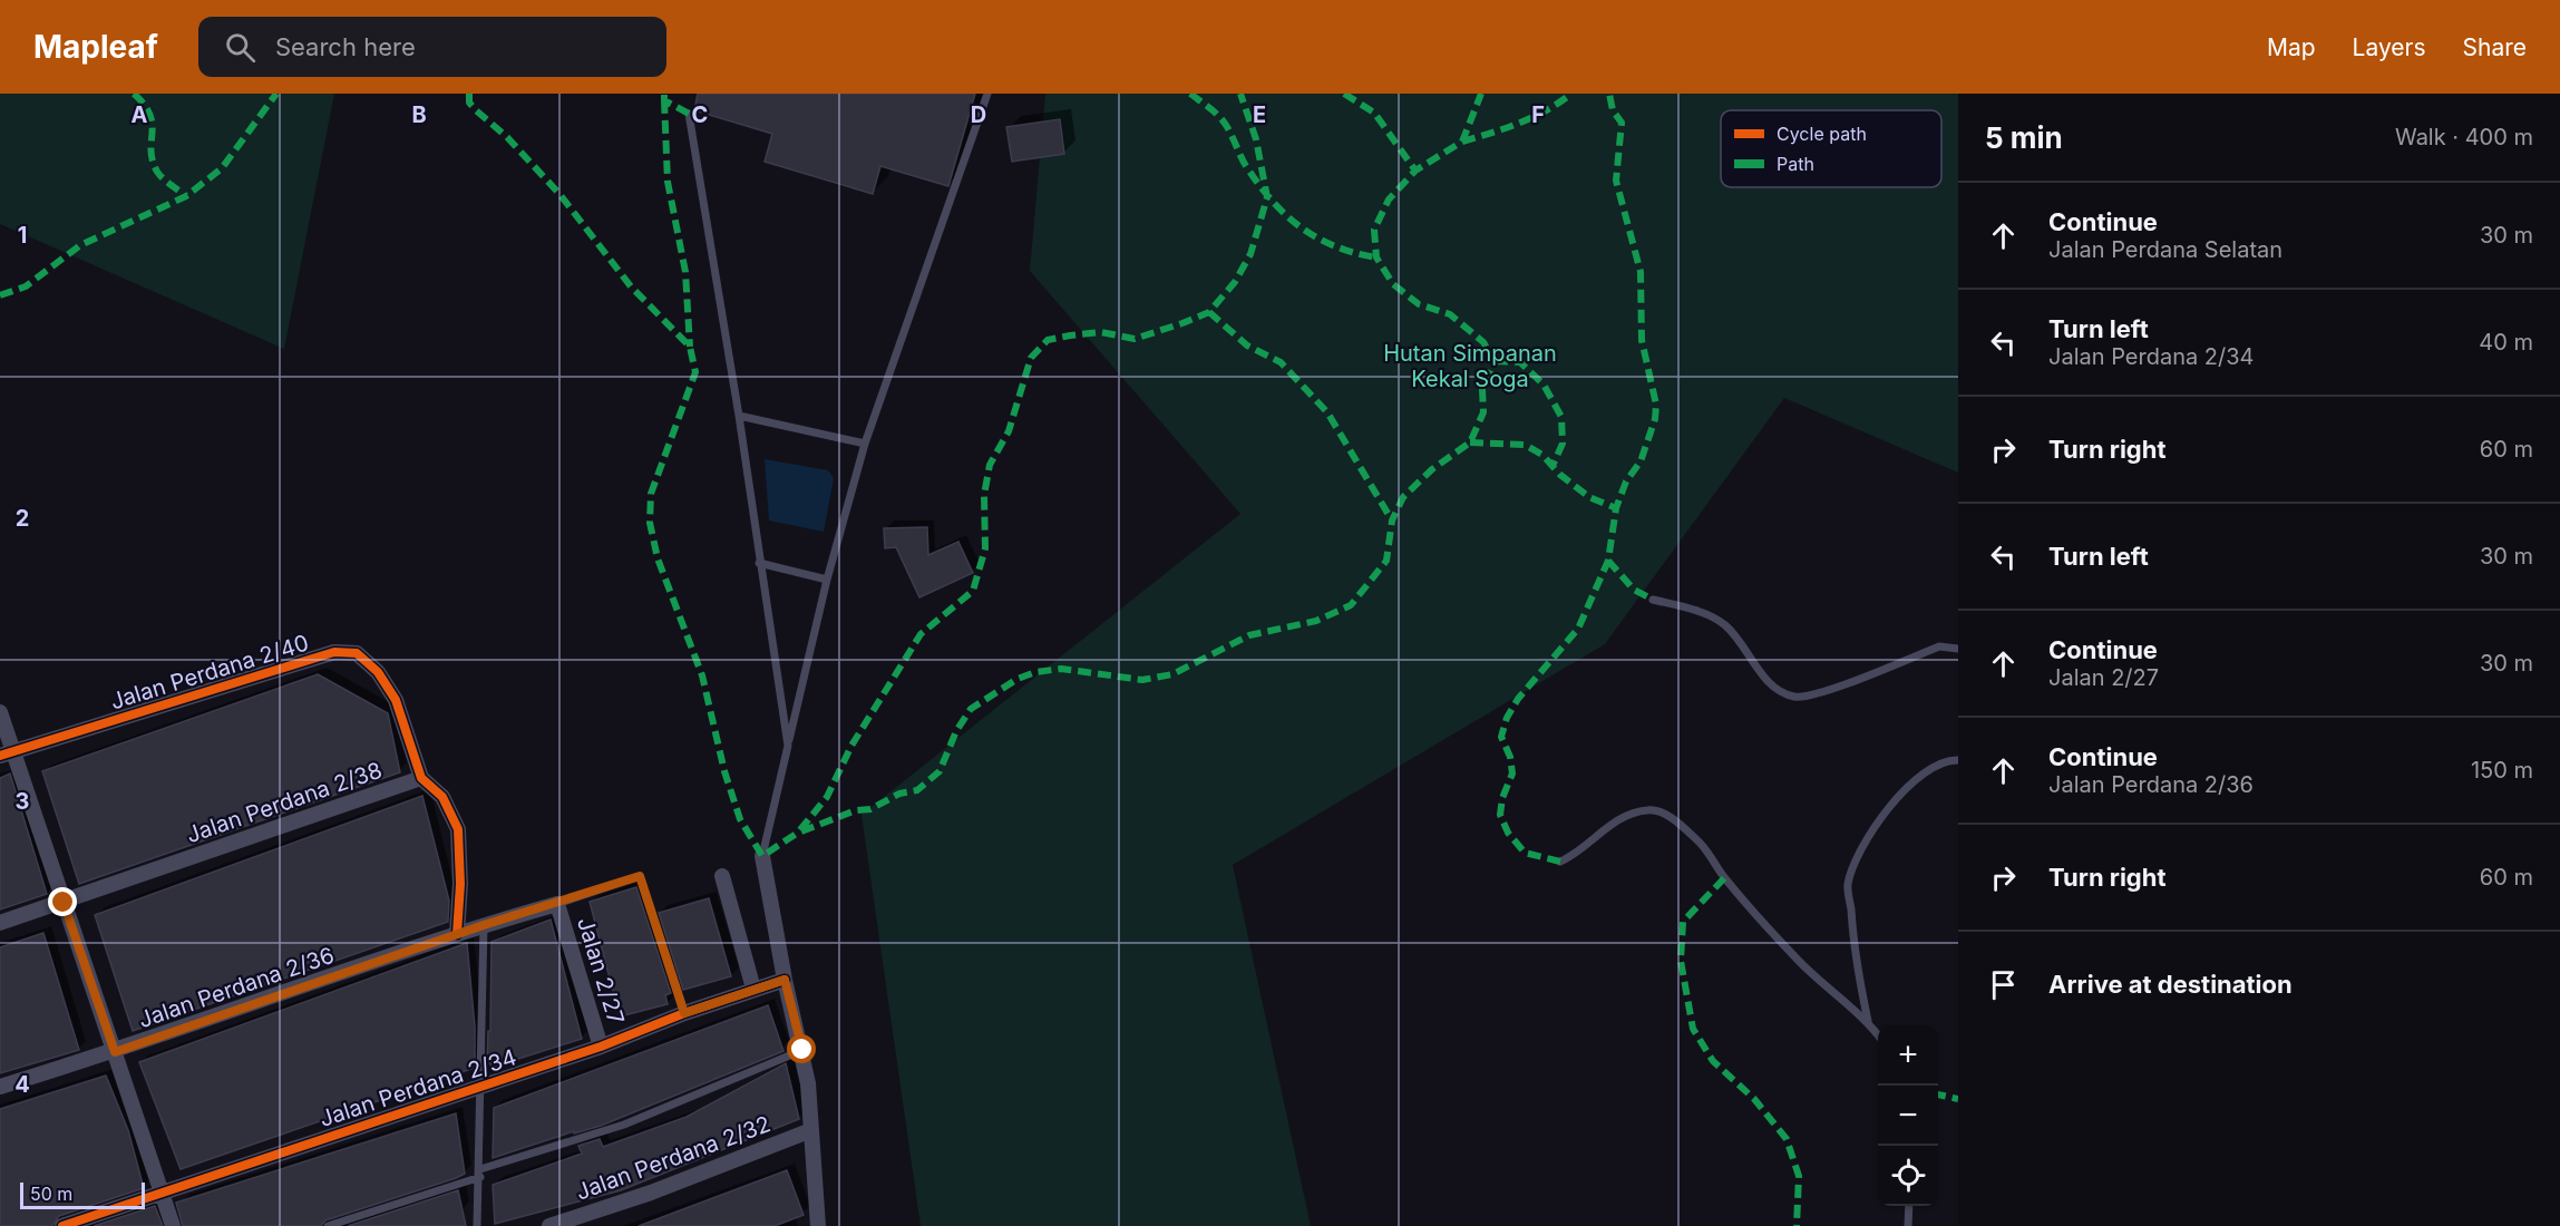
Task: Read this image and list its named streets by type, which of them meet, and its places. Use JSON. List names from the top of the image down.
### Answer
{
  "streets": {
    "street": [
      "Jalan Perdana 2/40",
      "Jalan Perdana 2/38",
      "Jalan 2/27",
      "Jalan Perdana 2/36",
      "Jalan Perdana 2/34",
      "Jalan Perdana 2/32"
    ]
  },
  "crossings": [
    ["Jalan Perdana 2/40", "Jalan Perdana 2/38"],
    ["Jalan 2/27", "Jalan Perdana 2/36"],
    ["Jalan 2/27", "Jalan Perdana 2/34"]
  ],
  "parks": ["Hutan Simpanan Kekal Soga"],
  "legend": ["Cycle path", "Path"],
  "scale_bar": "50 m",
  "page": {
    "header": "Mapleaf",
    "search": "Search here",
    "nav": ["Map", "Layers", "Share"],
    "heading": ["5 min", "Walk · 400 m"],
    "list": [
      ["Continue", "Jalan Perdana Selatan", "30 m"],
      ["Turn left", "Jalan Perdana 2/34", "40 m"],
      ["Turn right", "60 m"],
      ["Turn left", "30 m"],
      ["Continue", "Jalan 2/27", "30 m"],
      ["Continue", "Jalan Perdana 2/36", "150 m"],
      ["Turn right", "60 m"],
      "Arrive at destination"
    ],
    "map_buttons": ["+", "−"],
    "scale": "50 m"
  },
  "grid": {
    "columns": [
      "A",
      "B",
      "C",
      "D",
      "E",
      "F"
    ],
    "rows": [
      "1",
      "2",
      "3",
      "4"
    ]
  }
}
